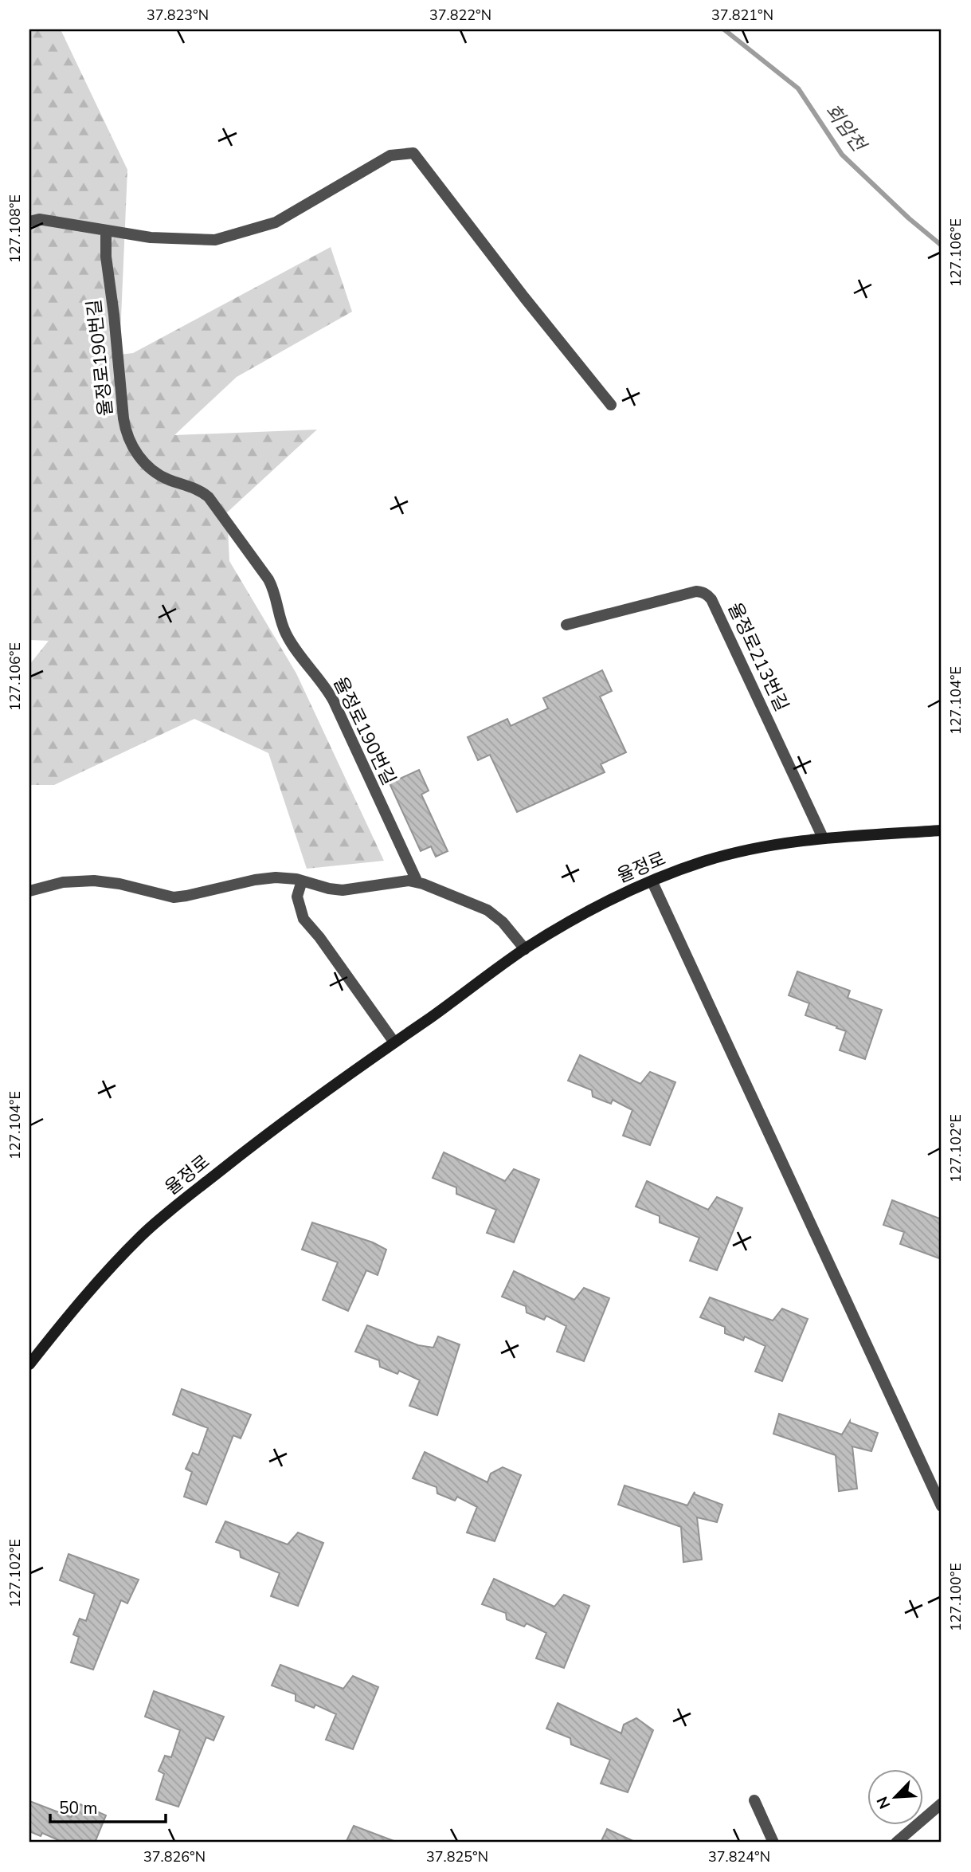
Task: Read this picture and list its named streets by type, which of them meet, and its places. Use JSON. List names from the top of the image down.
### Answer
{
  "streets": {
    "main road": ["율정로"],
    "street": ["율정로190번길", "율정로213번길"]
  },
  "crossings": [
    ["율정로213번길", "율정로"]
  ],
  "water": ["회암천"],
  "scale_bar": "50 m",
  "north": "bottom left",
  "coordinates": [
    "37.823°N",
    "37.822°N",
    "37.821°N",
    "127.108°E",
    "127.106°E",
    "127.104°E",
    "127.102°E",
    "127.100°E",
    "37.826°N",
    "37.825°N",
    "37.824°N"
  ]
}
